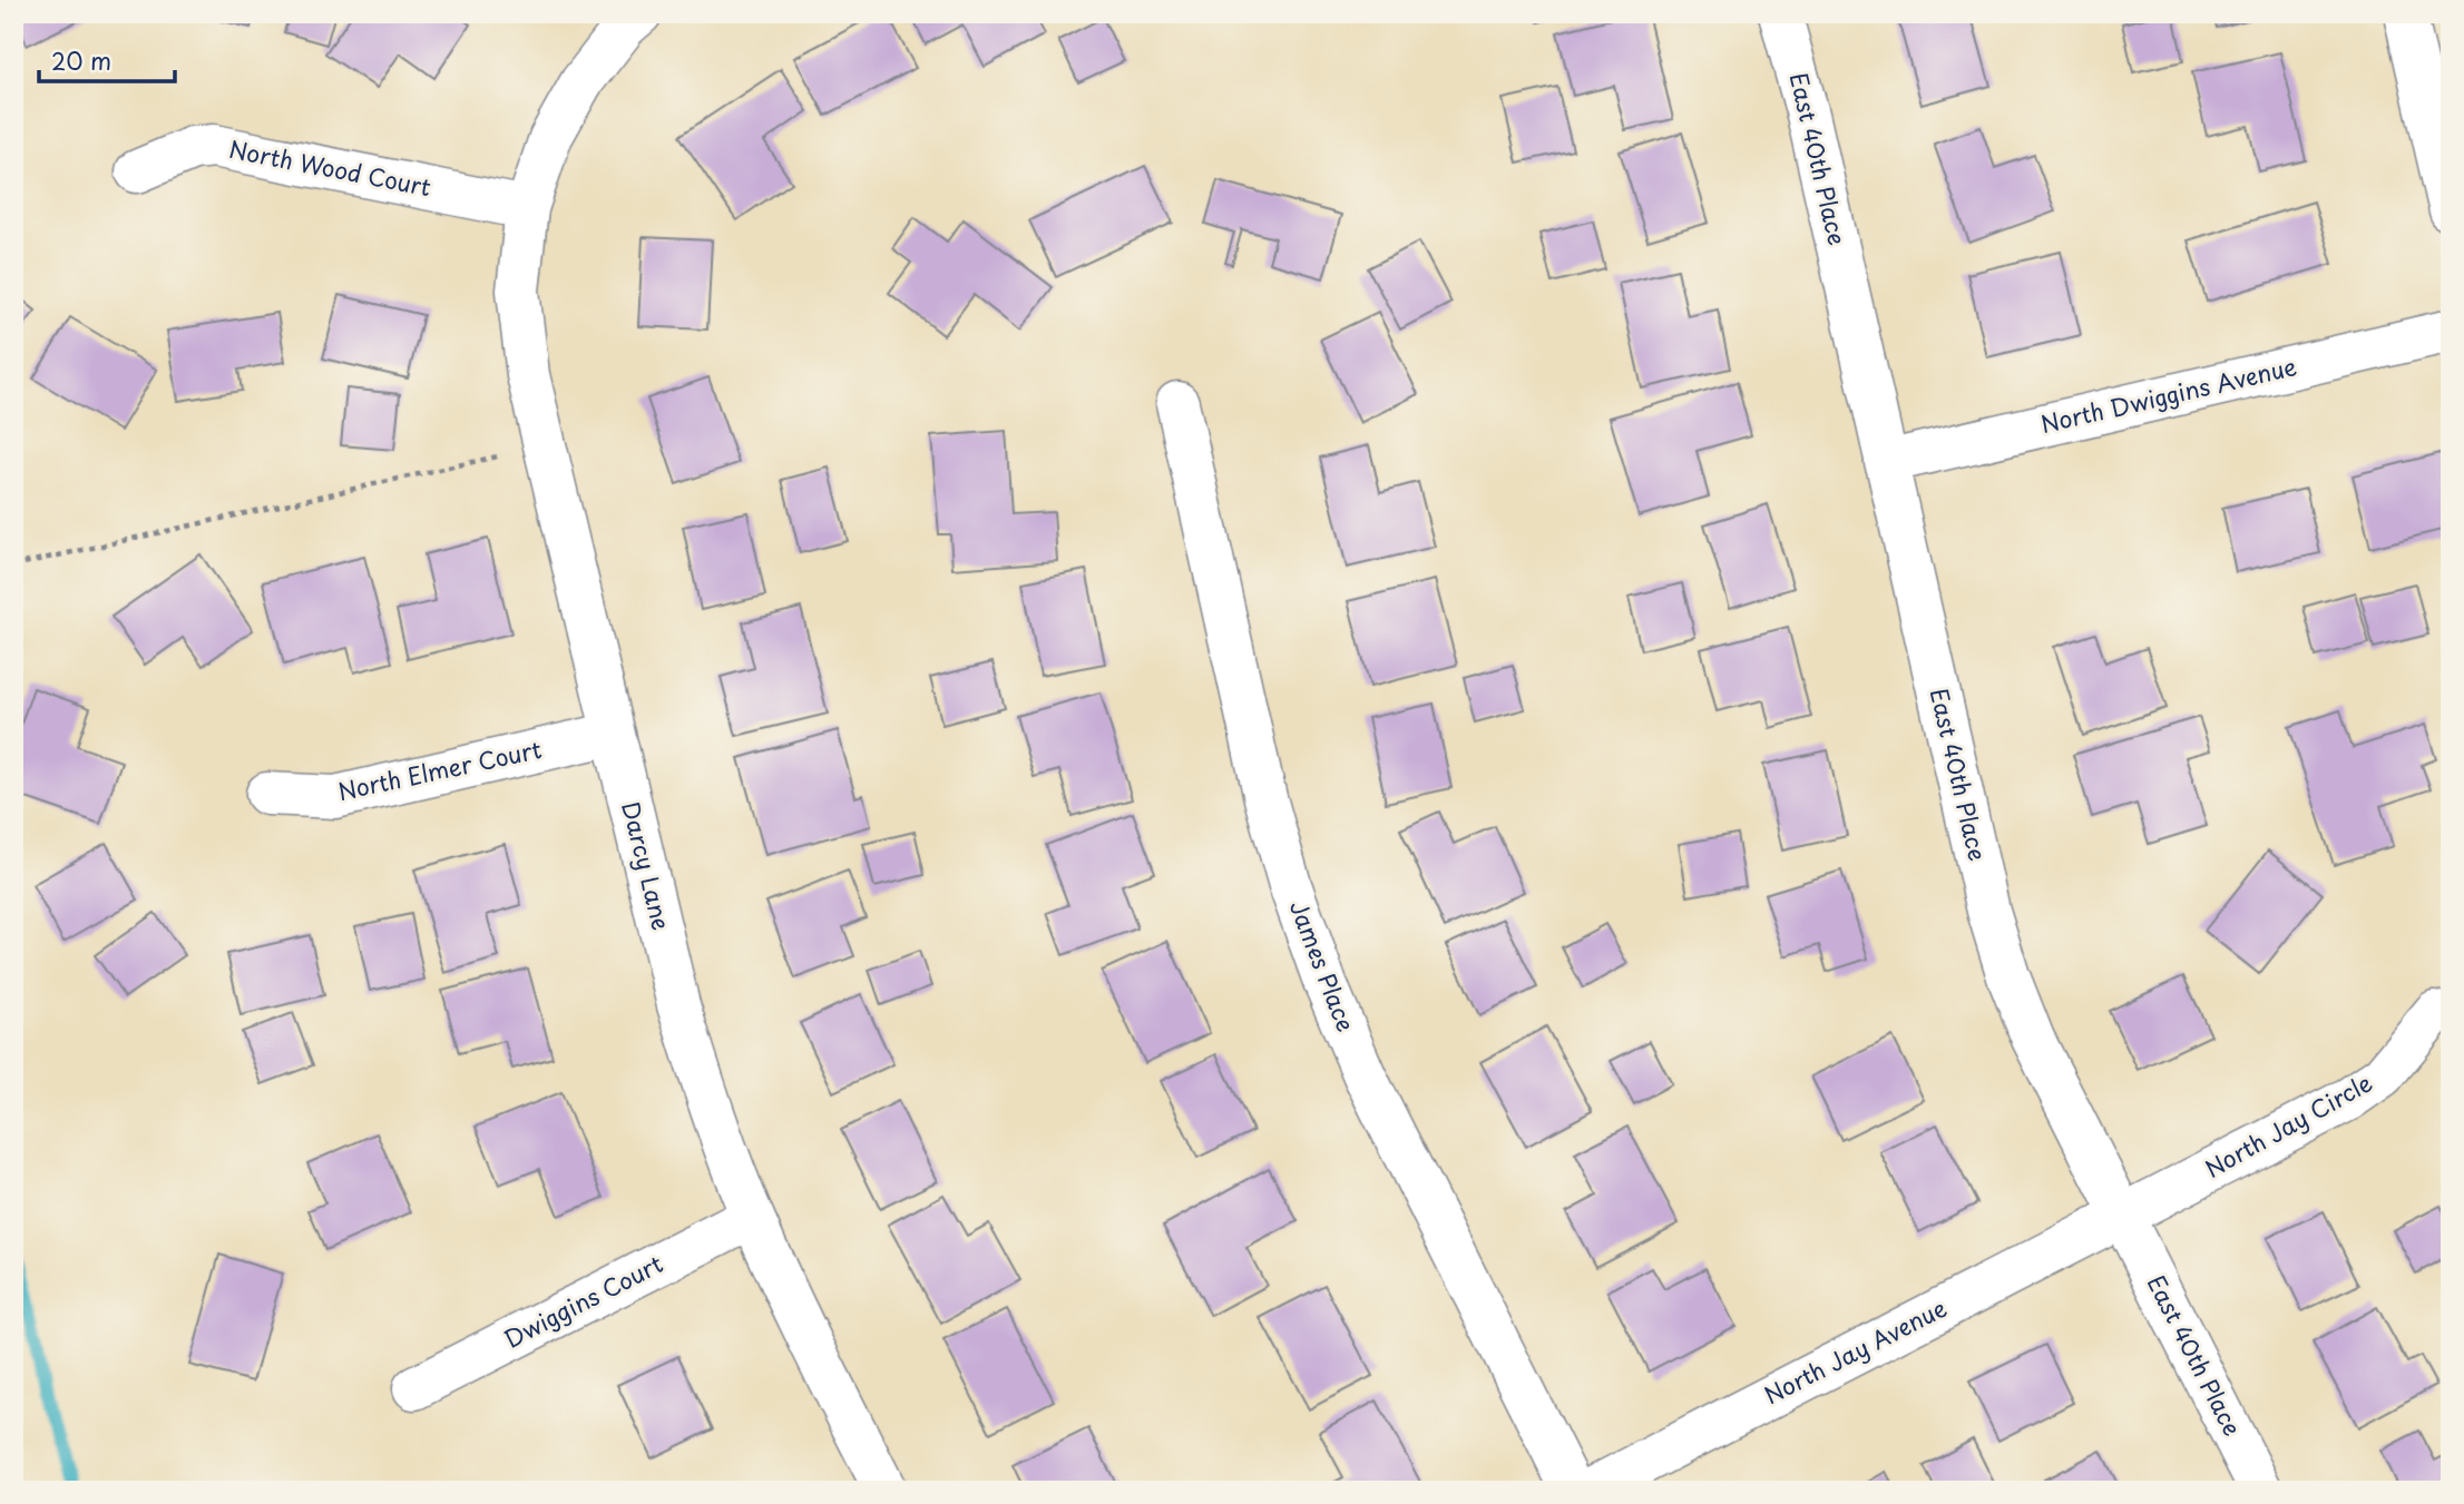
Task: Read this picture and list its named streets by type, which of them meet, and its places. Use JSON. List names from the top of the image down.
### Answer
{
  "streets": {
    "street": [
      "East 40th Place",
      "North Wood Court",
      "North Dwiggins Avenue",
      "North Elmer Court",
      "Darcy Lane",
      "James Place",
      "North Jay Circle",
      "Dwiggins Court",
      "North Jay Avenue"
    ]
  },
  "crossings": [
    ["East 40th Place", "North Dwiggins Avenue"],
    ["East 40th Place", "North Jay Circle"],
    ["East 40th Place", "North Jay Avenue"],
    ["North Wood Court", "Darcy Lane"],
    ["North Elmer Court", "Darcy Lane"],
    ["Darcy Lane", "Dwiggins Court"],
    ["North Jay Circle", "North Jay Avenue"]
  ],
  "scale_bar": "20 m"
}
